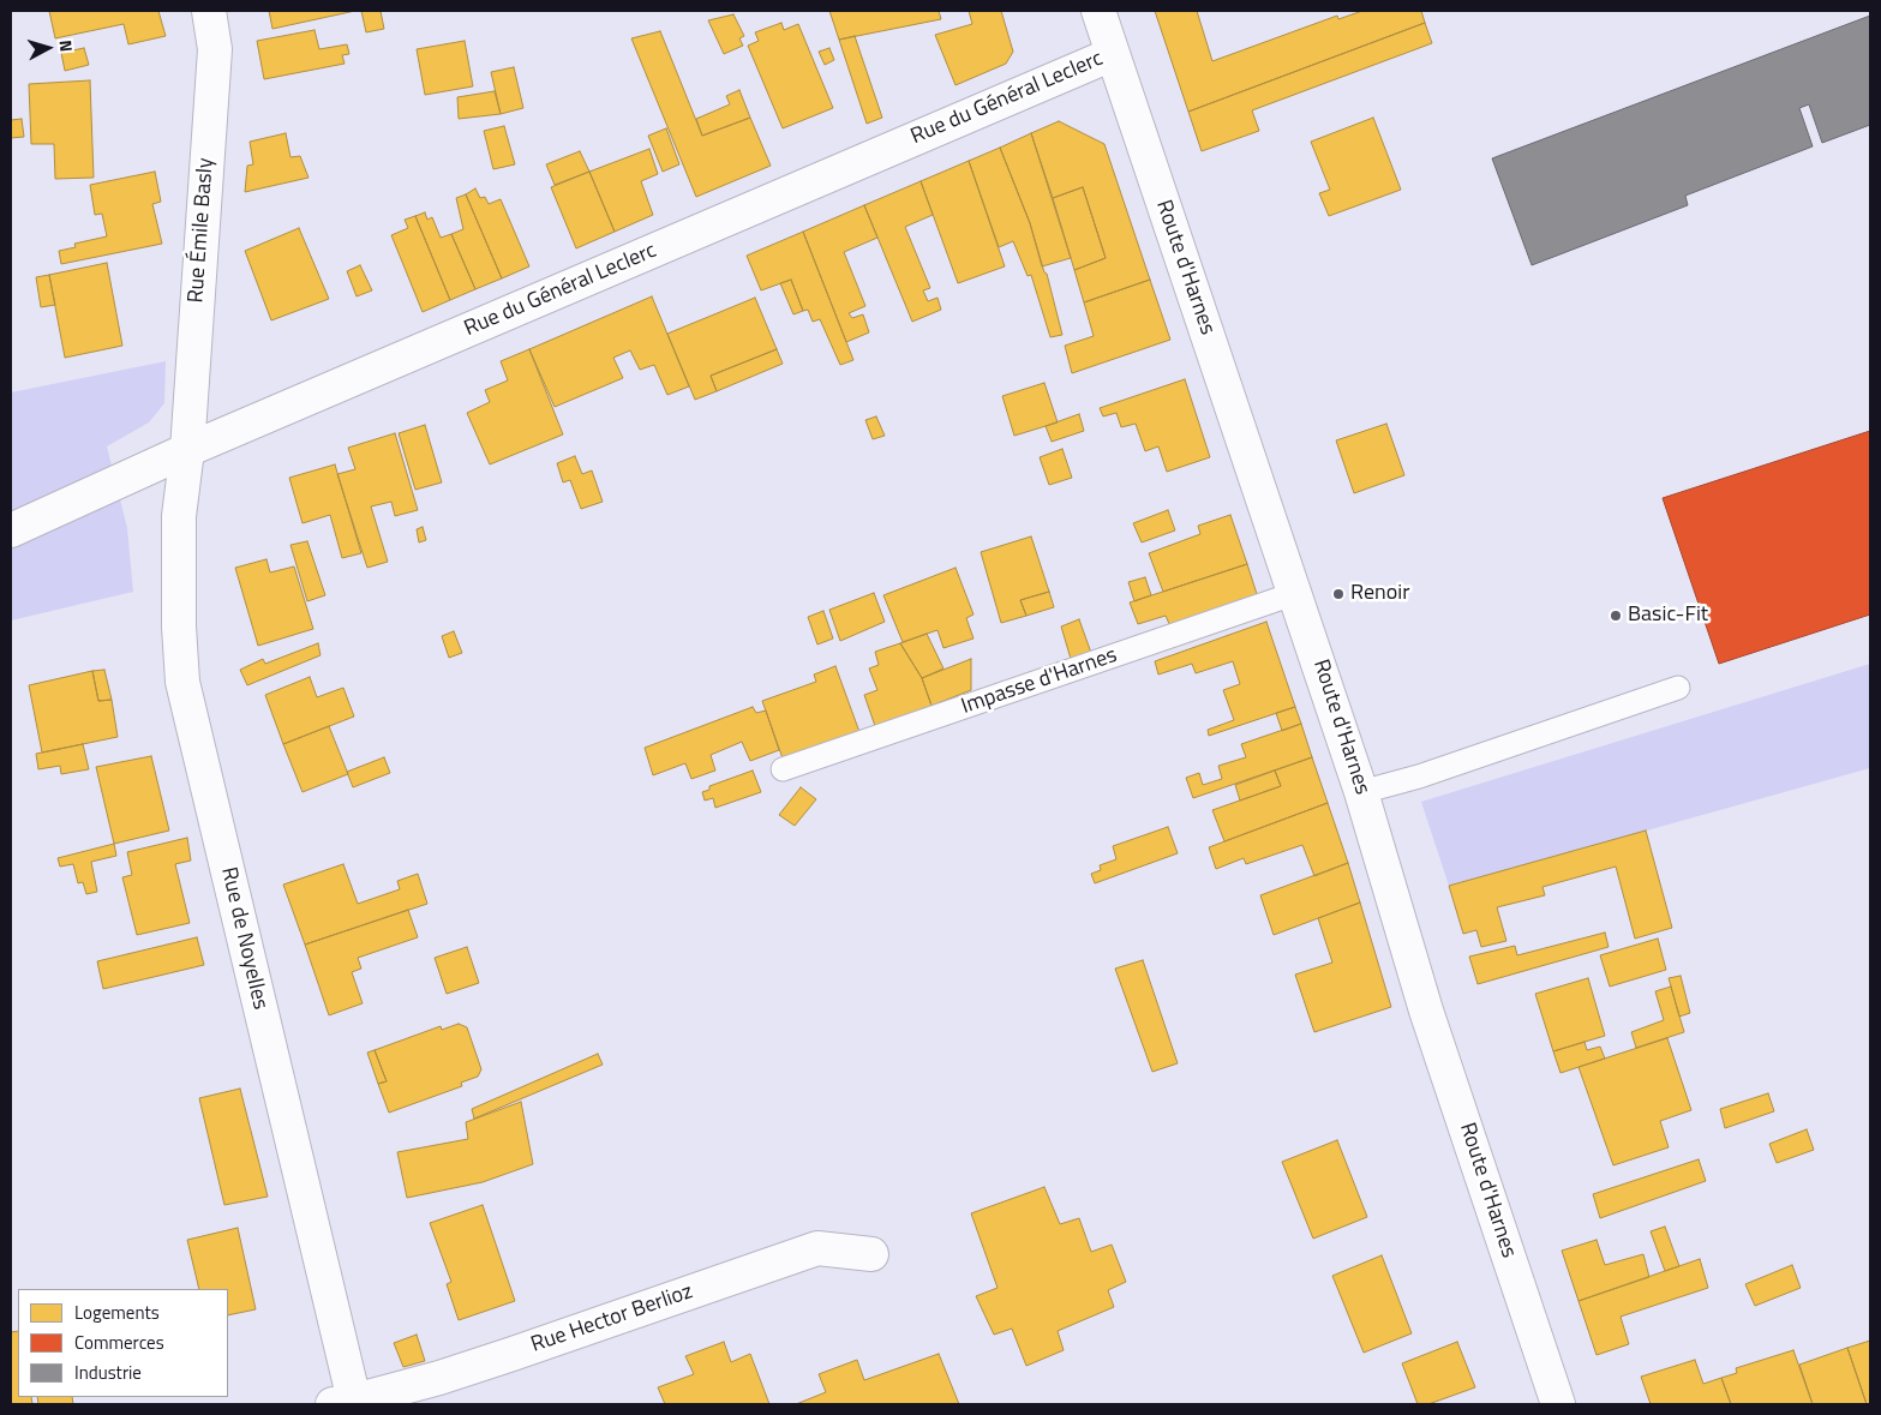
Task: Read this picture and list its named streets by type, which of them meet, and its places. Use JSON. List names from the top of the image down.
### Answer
{
  "streets": {
    "street": [
      "Rue du Général Leclerc",
      "Rue Émile Basly",
      "Route d'Harnes",
      "Rue de Noyelles",
      "Rue Hector Berlioz"
    ],
    "lane": ["Impasse d'Harnes"]
  },
  "crossings": [
    ["Rue du Général Leclerc", "Rue Émile Basly"],
    ["Rue du Général Leclerc", "Route d'Harnes"],
    ["Rue du Général Leclerc", "Rue de Noyelles"],
    ["Rue Émile Basly", "Rue de Noyelles"],
    ["Route d'Harnes", "Impasse d'Harnes"],
    ["Rue de Noyelles", "Rue Hector Berlioz"]
  ],
  "places": ["Renoir", "Basic-Fit"],
  "legend": ["Logements", "Commerces", "Industrie"],
  "north": "right"
}
